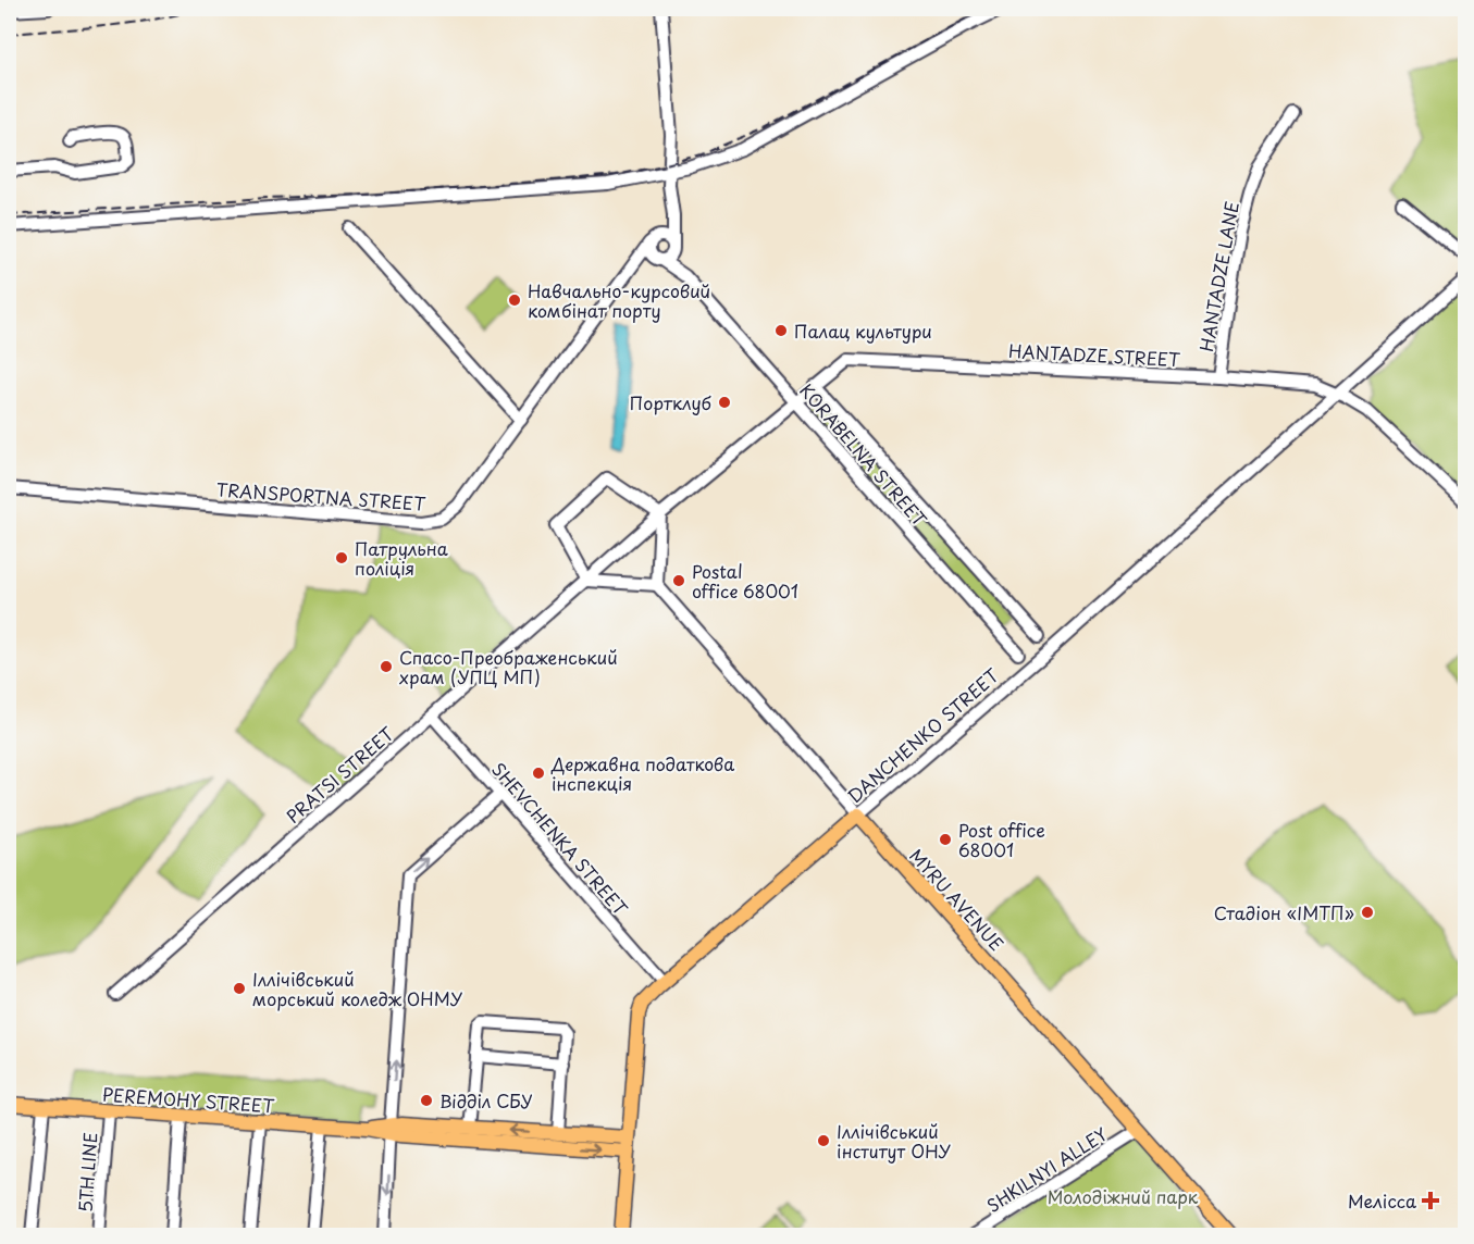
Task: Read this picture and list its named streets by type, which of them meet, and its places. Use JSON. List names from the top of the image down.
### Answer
{
  "streets": {
    "main road": ["DANCHENKO STREET", "MYRU AVENUE", "PEREMOHY STREET"],
    "street": [
      "HANTADZE LANE",
      "HANTADZE STREET",
      "KORABELNA STREET",
      "TRANSPORTNA STREET",
      "PRATSI STREET",
      "SHEVCHENKA STREET",
      "SHKILNYI ALLEY",
      "5TH LINE"
    ]
  },
  "crossings": [
    ["HANTADZE LANE", "HANTADZE STREET"],
    ["HANTADZE STREET", "KORABELNA STREET"],
    ["HANTADZE STREET", "DANCHENKO STREET"],
    ["DANCHENKO STREET", "SHEVCHENKA STREET"],
    ["DANCHENKO STREET", "MYRU AVENUE"],
    ["DANCHENKO STREET", "PEREMOHY STREET"],
    ["PRATSI STREET", "SHEVCHENKA STREET"],
    ["MYRU AVENUE", "SHKILNYI ALLEY"],
    ["PEREMOHY STREET", "5TH LINE"]
  ],
  "parks": ["Молодіжний парк"],
  "places": {
    "other": [
      "Навчально-курсовий комбінат порту",
      "Палац культури",
      "Портклуб",
      "Патрульна поліція",
      "Postal office 68001",
      "Спасо-Преображенський храм (УПЦ МП)",
      "Державна податкова інспекція",
      "Post office 68001",
      "Стадіон «ІМТП»",
      "Іллічівський морський коледж ОНМУ",
      "Відділ СБУ",
      "Іллічівський інститут ОНУ"
    ],
    "health": ["Мелісса"]
  }
}
